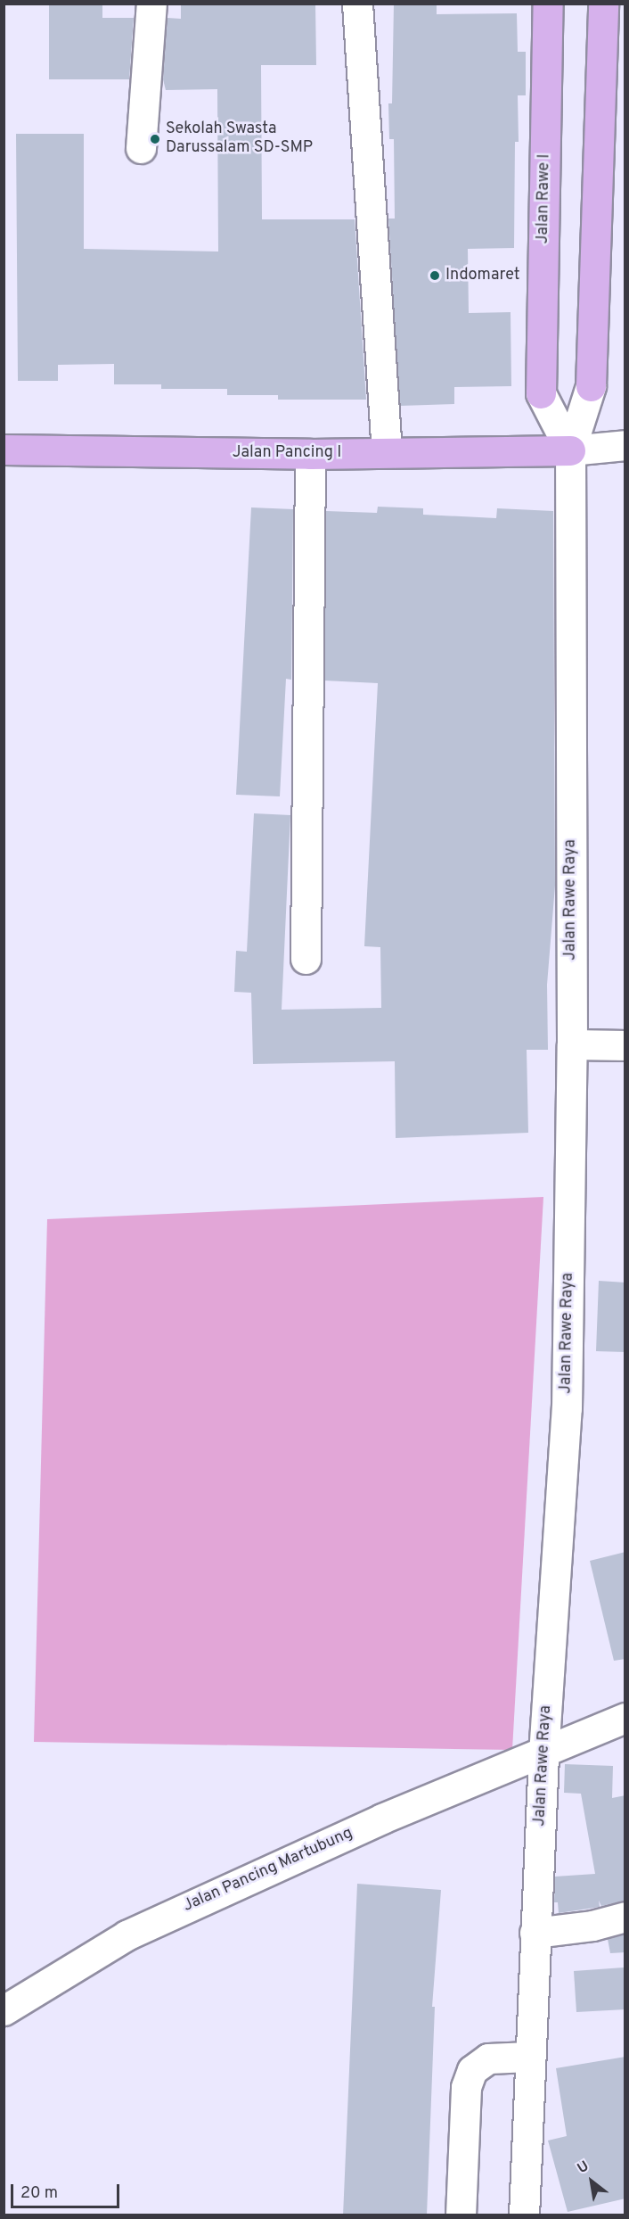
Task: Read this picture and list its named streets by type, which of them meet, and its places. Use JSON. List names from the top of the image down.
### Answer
{
  "streets": {
    "main road": ["Jalan Rawe I", "Jalan Pancing I"],
    "street": ["Jalan Rawe Raya", "Jalan Pancing Martubung"]
  },
  "crossings": [
    ["Jalan Pancing I", "Jalan Rawe Raya"],
    ["Jalan Rawe Raya", "Jalan Pancing Martubung"]
  ],
  "places": ["Sekolah Swasta Darussalam SD-SMP", "Indomaret"],
  "scale_bar": "20 m",
  "north": "top left"
}
